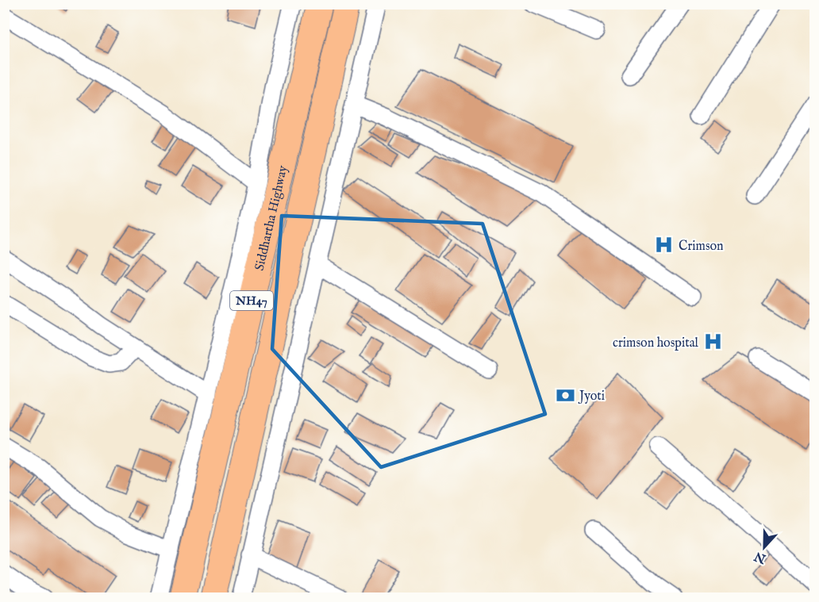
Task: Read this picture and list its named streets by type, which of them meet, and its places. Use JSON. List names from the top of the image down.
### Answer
{
  "streets": {
    "highway": ["Siddhartha Highway", "NH47"]
  },
  "places": {
    "hospital": ["Crimson", "crimson hospital"],
    "bank": ["Jyoti"]
  },
  "north": "bottom"
}
